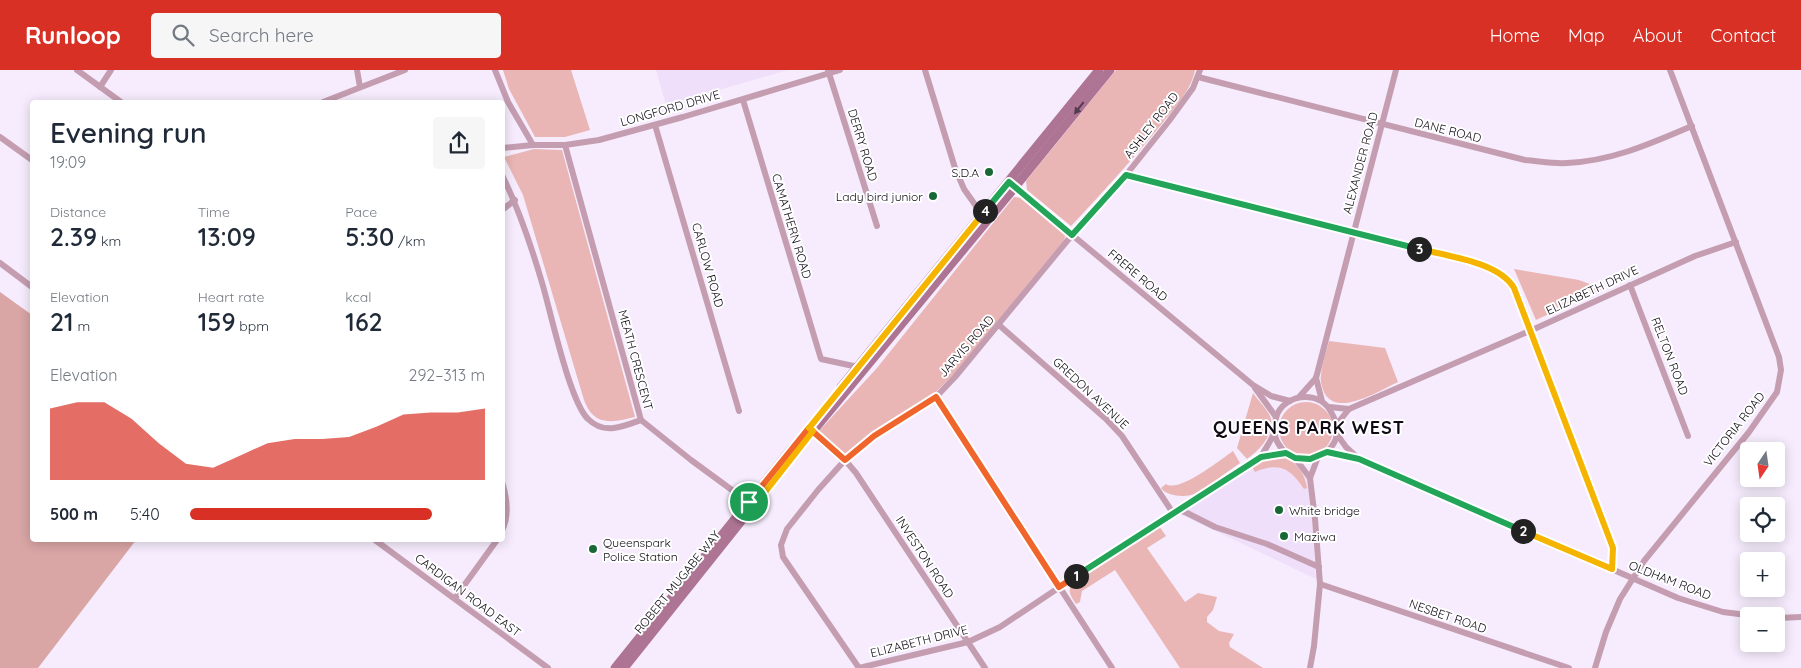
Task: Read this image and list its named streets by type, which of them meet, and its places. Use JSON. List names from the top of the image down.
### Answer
{
  "streets": {
    "main road": ["ROBERT MUGABE WAY"],
    "street": [
      "LONGFORD DRIVE",
      "ASHLEY ROAD",
      "DANE ROAD",
      "DERRY ROAD",
      "ALEXANDER ROAD",
      "CAMATHERN ROAD",
      "CARLOW ROAD",
      "FRERE ROAD",
      "ELIZABETH DRIVE",
      "JARVIS ROAD",
      "RELTON ROAD",
      "MEATH CRESCENT",
      "GREDON AVENUE",
      "VICTORIA ROAD",
      "INVESTON ROAD",
      "OLDHAM ROAD",
      "CARDIGAN ROAD EAST",
      "NESBET ROAD"
    ]
  },
  "crossings": [
    ["LONGFORD DRIVE", "DERRY ROAD"],
    ["LONGFORD DRIVE", "CAMATHERN ROAD"],
    ["LONGFORD DRIVE", "CARLOW ROAD"],
    ["LONGFORD DRIVE", "MEATH CRESCENT"],
    ["ASHLEY ROAD", "DANE ROAD"],
    ["ASHLEY ROAD", "FRERE ROAD"],
    ["ASHLEY ROAD", "JARVIS ROAD"],
    ["DANE ROAD", "ALEXANDER ROAD"],
    ["DANE ROAD", "VICTORIA ROAD"],
    ["ALEXANDER ROAD", "FRERE ROAD"],
    ["ALEXANDER ROAD", "ELIZABETH DRIVE"],
    ["ALEXANDER ROAD", "OLDHAM ROAD"],
    ["CAMATHERN ROAD", "ROBERT MUGABE WAY"],
    ["FRERE ROAD", "ELIZABETH DRIVE"],
    ["FRERE ROAD", "JARVIS ROAD"],
    ["FRERE ROAD", "OLDHAM ROAD"],
    ["FRERE ROAD", "ROBERT MUGABE WAY"],
    ["ELIZABETH DRIVE", "JARVIS ROAD"],
    ["ELIZABETH DRIVE", "RELTON ROAD"],
    ["ELIZABETH DRIVE", "GREDON AVENUE"],
    ["ELIZABETH DRIVE", "VICTORIA ROAD"],
    ["ELIZABETH DRIVE", "INVESTON ROAD"],
    ["ELIZABETH DRIVE", "OLDHAM ROAD"],
    ["JARVIS ROAD", "GREDON AVENUE"],
    ["JARVIS ROAD", "INVESTON ROAD"],
    ["VICTORIA ROAD", "OLDHAM ROAD"],
    ["INVESTON ROAD", "ROBERT MUGABE WAY"]
  ],
  "districts": ["QUEENS PARK WEST"],
  "places": [
    "S.D.A",
    "Lady bird junior",
    "White bridge",
    "Maziwa",
    "Queenspark Police Station"
  ],
  "north": "bottom",
  "page": {
    "header": "Runloop",
    "search": "Search here",
    "nav": [
      "Home",
      "Map",
      "About",
      "Contact"
    ],
    "heading": ["Evening run", "19:09"],
    "stats": [
      ["Distance", "2.39 km"],
      ["Time", "13:09"],
      ["Pace", "5:30 /km"],
      ["Elevation", "21 m"],
      ["Heart rate", "159 bpm"],
      ["kcal", "162"]
    ],
    "pins": [
      "4",
      "3",
      "2",
      "1"
    ],
    "chart": ["Elevation", "292–313 m"],
    "map_buttons": ["+", "−"],
    "list": [
      {
        "name": "500 m",
        "note": "5:40"
      }
    ]
  }
}
